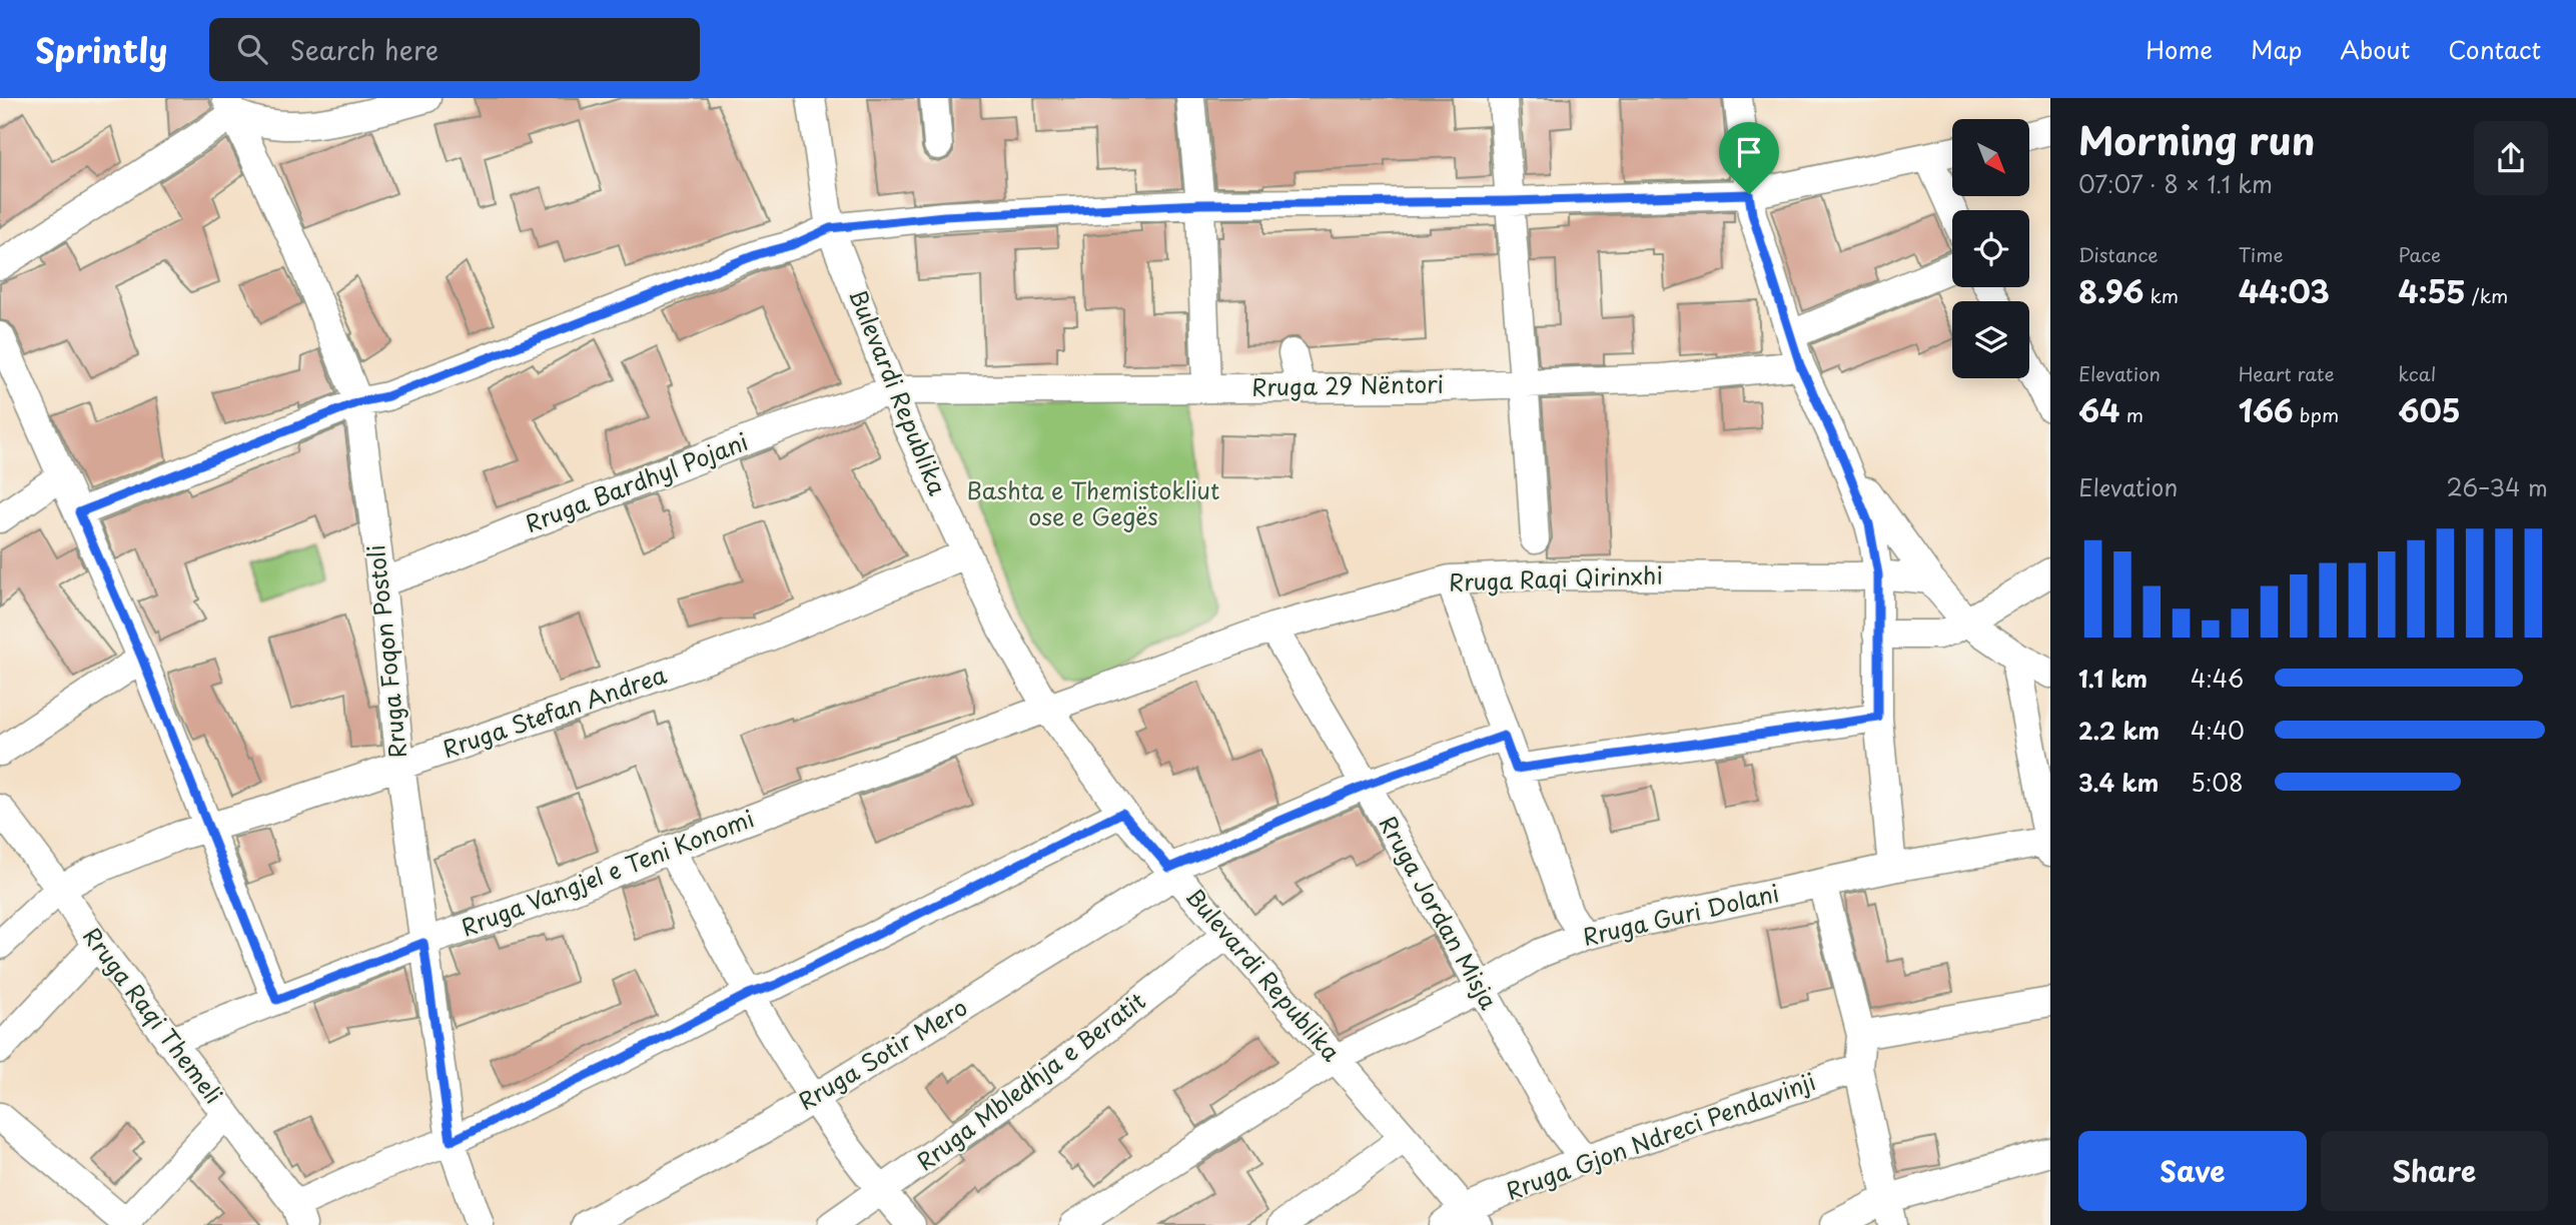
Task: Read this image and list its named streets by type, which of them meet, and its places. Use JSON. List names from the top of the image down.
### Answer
{
  "streets": {
    "street": [
      "Rruga 29 Nëntori",
      "Bulevardi Republika",
      "Rruga Bardhyl Pojani",
      "Rruga Raqi Qirinxhi",
      "Rruga Foqon Postoli",
      "Rruga Stefan Andrea",
      "Rruga Vangjel e Teni Konomi",
      "Rruga Jordan Misja",
      "Rruga Guri Dolani",
      "Rruga Raqi Themeli",
      "Rruga Sotir Mero",
      "Rruga Mbledhja e Beratit",
      "Rruga Gjon Ndreci Pendavinji"
    ]
  },
  "crossings": [
    ["Rruga 29 Nëntori", "Bulevardi Republika"],
    ["Rruga 29 Nëntori", "Rruga Bardhyl Pojani"],
    ["Bulevardi Republika", "Rruga Bardhyl Pojani"],
    ["Bulevardi Republika", "Rruga Raqi Qirinxhi"],
    ["Bulevardi Republika", "Rruga Stefan Andrea"],
    ["Bulevardi Republika", "Rruga Vangjel e Teni Konomi"],
    ["Bulevardi Republika", "Rruga Guri Dolani"],
    ["Bulevardi Republika", "Rruga Sotir Mero"],
    ["Bulevardi Republika", "Rruga Mbledhja e Beratit"],
    ["Bulevardi Republika", "Rruga Gjon Ndreci Pendavinji"],
    ["Rruga Bardhyl Pojani", "Rruga Foqon Postoli"],
    ["Rruga Raqi Qirinxhi", "Rruga Vangjel e Teni Konomi"],
    ["Rruga Raqi Qirinxhi", "Rruga Jordan Misja"],
    ["Rruga Foqon Postoli", "Rruga Stefan Andrea"],
    ["Rruga Foqon Postoli", "Rruga Vangjel e Teni Konomi"],
    ["Rruga Stefan Andrea", "Rruga Raqi Themeli"],
    ["Rruga Vangjel e Teni Konomi", "Rruga Raqi Themeli"],
    ["Rruga Jordan Misja", "Rruga Guri Dolani"],
    ["Rruga Jordan Misja", "Rruga Sotir Mero"],
    ["Rruga Jordan Misja", "Rruga Gjon Ndreci Pendavinji"]
  ],
  "parks": ["Bashta e Themistokliut ose e Gegës"],
  "north": "bottom right",
  "page": {
    "header": "Sprintly",
    "search": "Search here",
    "nav": [
      "Home",
      "Map",
      "About",
      "Contact"
    ],
    "heading": ["Morning run", "07:07 · 8 × 1.1 km"],
    "stats": [
      ["Distance", "8.96 km"],
      ["Time", "44:03"],
      ["Pace", "4:55 /km"],
      ["Elevation", "64 m"],
      ["Heart rate", "166 bpm"],
      ["kcal", "605"]
    ],
    "chart": ["Elevation", "26–34 m"],
    "list": [
      {
        "name": "1.1 km",
        "note": "4:46"
      },
      {
        "name": "2.2 km",
        "note": "4:40"
      },
      {
        "name": "3.4 km",
        "note": "5:08"
      }
    ],
    "buttons": ["Save", "Share"]
  }
}
